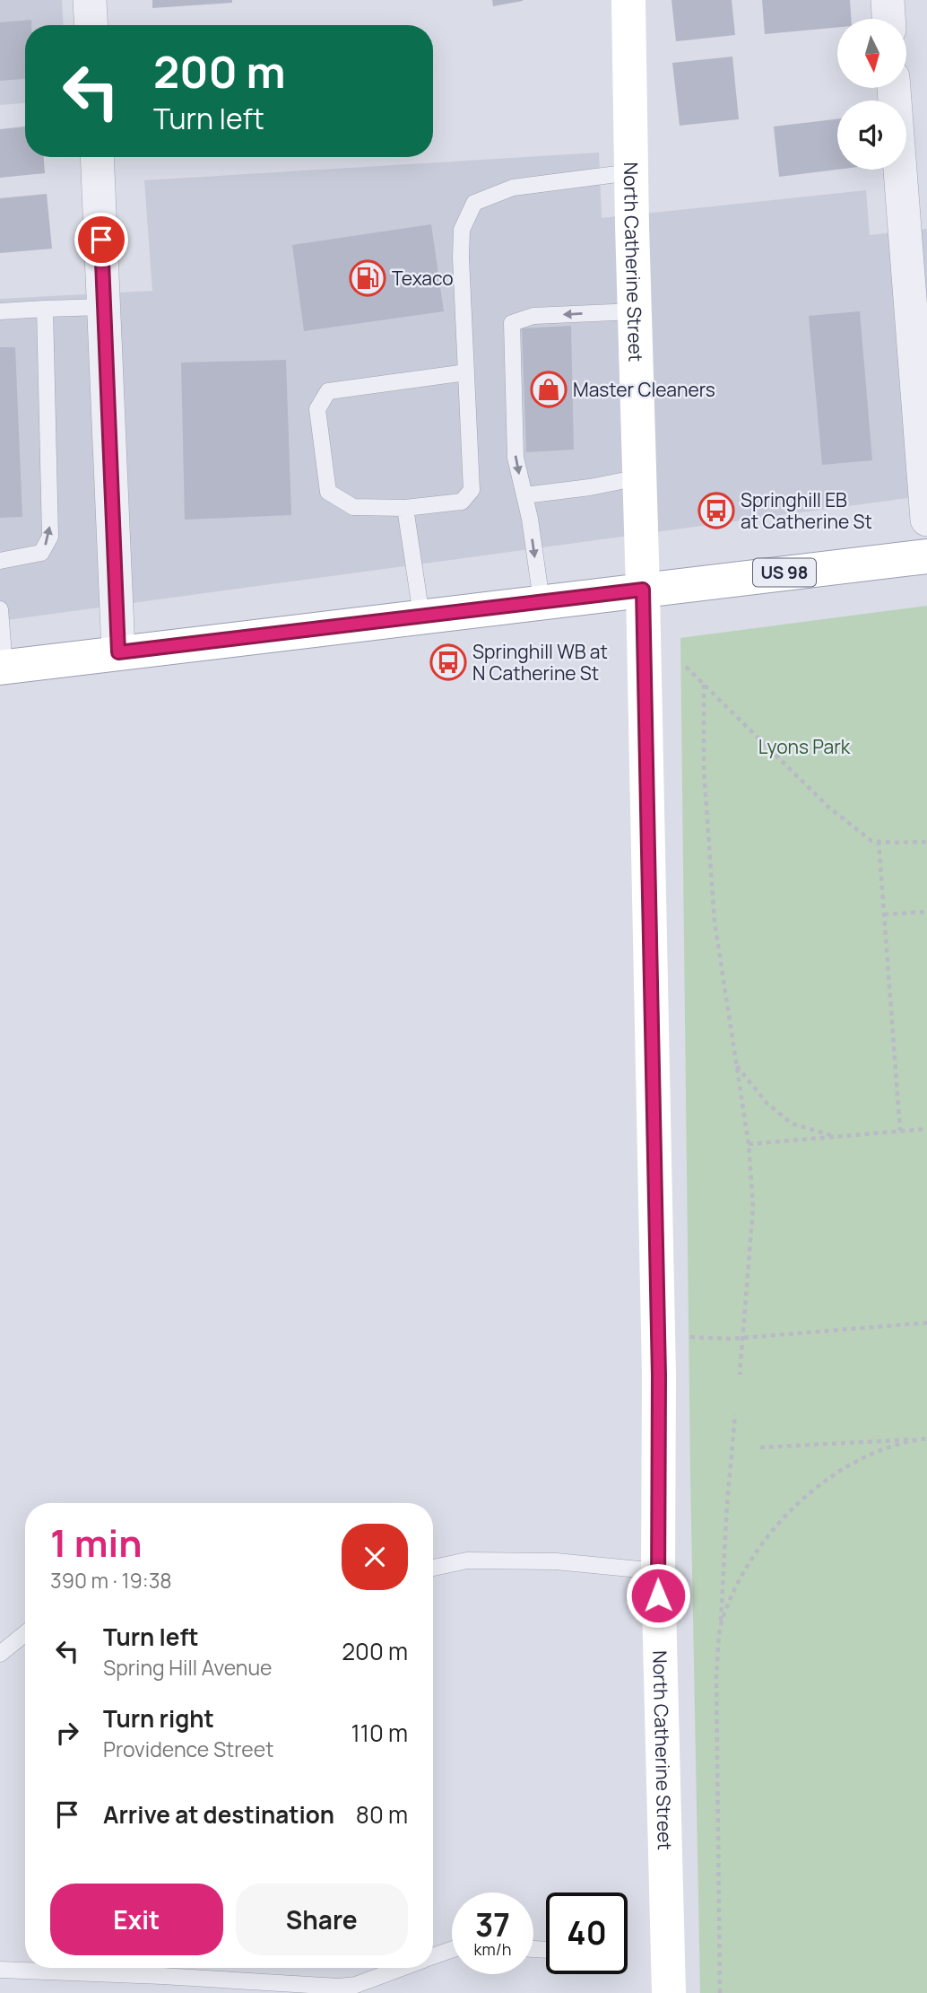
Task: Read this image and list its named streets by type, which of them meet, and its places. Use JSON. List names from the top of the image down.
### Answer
{
  "streets": {
    "street": ["North Catherine Street", "US 98"]
  },
  "crossings": [
    ["North Catherine Street", "US 98"]
  ],
  "parks": ["Lyons Park"],
  "places": {
    "fuel station": ["Texaco"],
    "shop": ["Master Cleaners"],
    "bus stop": ["Springhill EB at Catherine St", "Springhill WB at N Catherine St"]
  },
  "north": "bottom",
  "page": {
    "turn": ["200 m", "Turn left"],
    "heading": ["1 min", "390 m · 19:38"],
    "list": [
      {
        "name": "Turn left",
        "note": "Spring Hill Avenue",
        "value": "200 m"
      },
      {
        "name": "Turn right",
        "note": "Providence Street",
        "value": "110 m"
      },
      {
        "name": "Arrive at destination",
        "value": "80 m"
      }
    ],
    "buttons": ["Exit", "Share"],
    "speed": "37 km/h",
    "limit": "40"
  }
}
